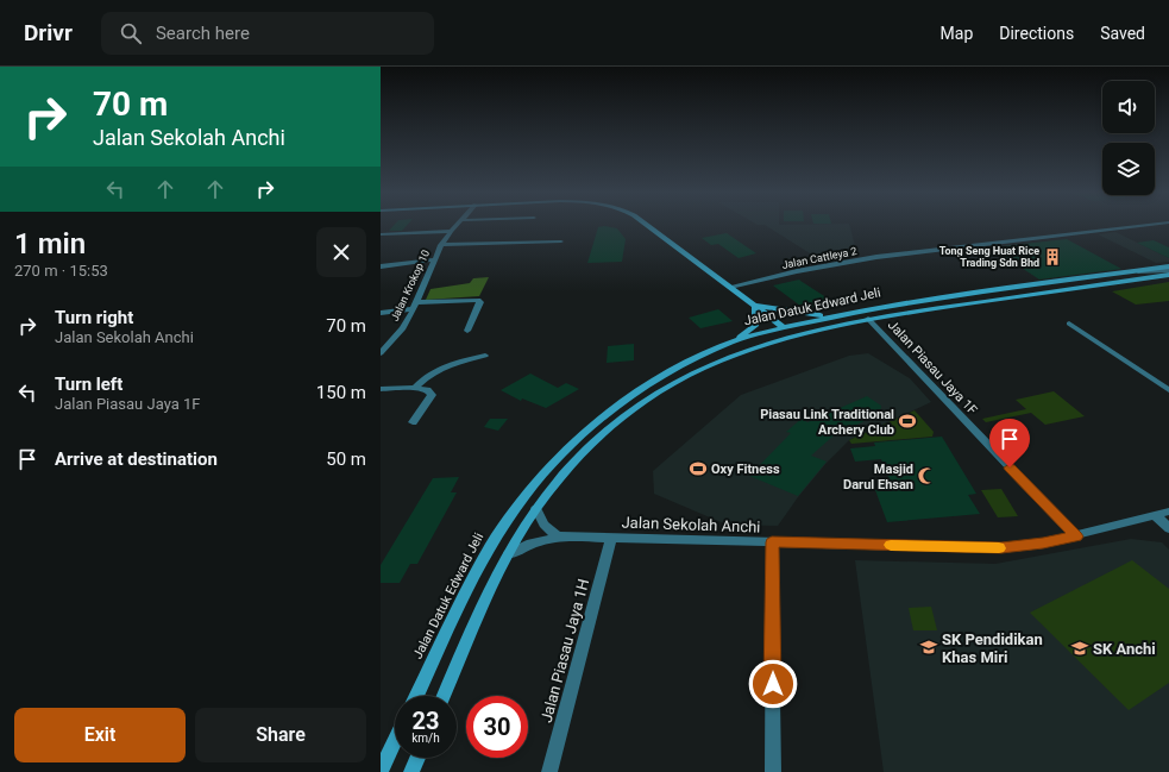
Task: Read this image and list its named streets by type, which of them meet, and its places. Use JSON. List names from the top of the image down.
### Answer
{
  "streets": {
    "street": [
      "Jalan Cattleya 2",
      "Jalan Krokop 10",
      "Jalan Datuk Edward Jeli",
      "Jalan Piasau Jaya 1F",
      "Jalan Sekolah Anchi",
      "Jalan Piasau Jaya 1H"
    ]
  },
  "crossings": [
    ["Jalan Datuk Edward Jeli", "Jalan Piasau Jaya 1F"],
    ["Jalan Piasau Jaya 1F", "Jalan Sekolah Anchi"],
    ["Jalan Sekolah Anchi", "Jalan Piasau Jaya 1H"]
  ],
  "places": {
    "building": ["Tong Seng Huat Rice Trading Sdn Bhd"],
    "sports": ["Piasau Link Traditional Archery Club", "Oxy Fitness"],
    "mosque": ["Masjid Darul Ehsan"],
    "school or university": ["SK Pendidikan Khas Miri", "SK Anchi"]
  },
  "page": {
    "header": "Drivr",
    "search": "Search here",
    "nav": ["Map", "Directions", "Saved"],
    "turn": ["70 m", "Jalan Sekolah Anchi"],
    "heading": ["1 min", "270 m · 15:53"],
    "list": [
      {
        "name": "Turn right",
        "note": "Jalan Sekolah Anchi",
        "value": "70 m"
      },
      {
        "name": "Turn left",
        "note": "Jalan Piasau Jaya 1F",
        "value": "150 m"
      },
      {
        "name": "Arrive at destination",
        "value": "50 m"
      }
    ],
    "speed": "23 km/h",
    "limit": "30",
    "buttons": ["Exit", "Share"]
  }
}
